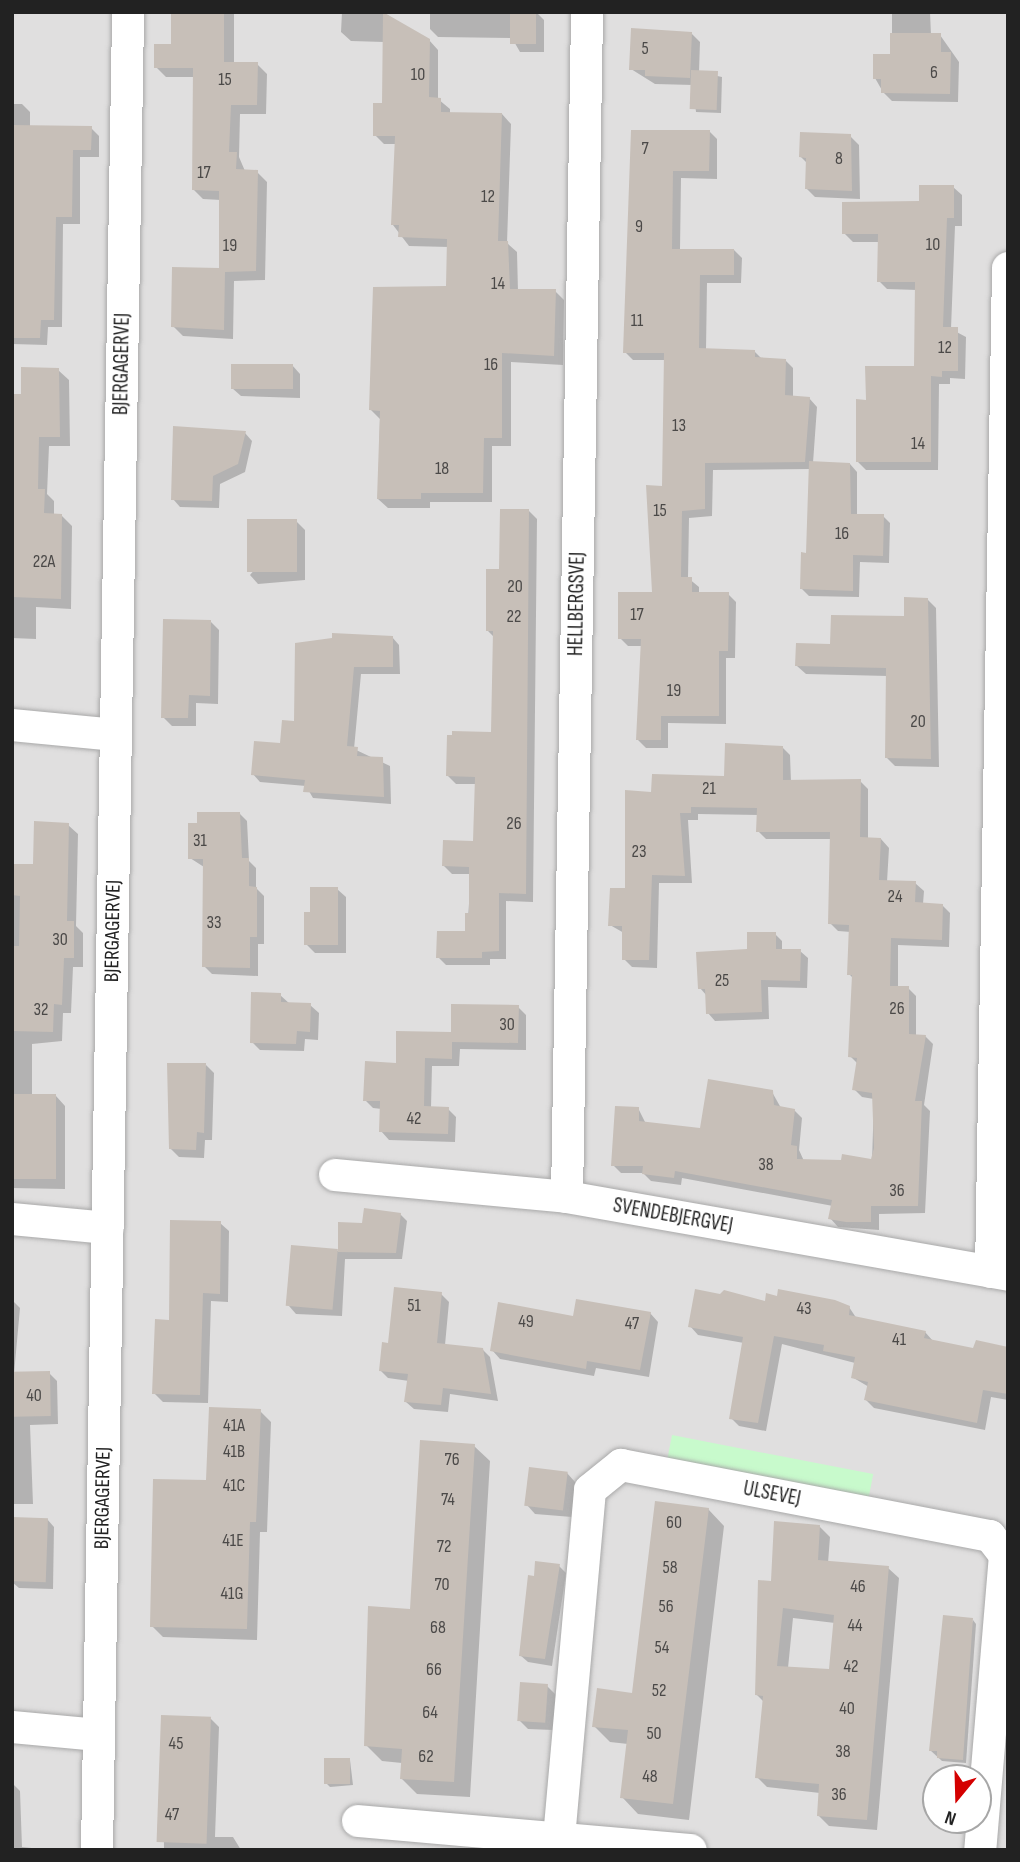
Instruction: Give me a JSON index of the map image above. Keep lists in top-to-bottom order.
{
  "streets": {
    "street": [
      "BJERGAGERVEJ",
      "HELLBERGSVEJ",
      "SVENDEBJERGVEJ",
      "ULSEVEJ"
    ]
  },
  "crossings": [
    ["HELLBERGSVEJ", "SVENDEBJERGVEJ"]
  ],
  "house_numbers": [
    "5",
    "6",
    "10",
    "15",
    "7",
    "8",
    "17",
    "12",
    "9",
    "10",
    "19",
    "14",
    "11",
    "12",
    "16",
    "13",
    "14",
    "18",
    "15",
    "16",
    "22A",
    "20",
    "17",
    "22",
    "19",
    "20",
    "21",
    "26",
    "31",
    "23",
    "24",
    "33",
    "30",
    "25",
    "26",
    "32",
    "30",
    "42",
    "38",
    "36",
    "51",
    "43",
    "49",
    "47",
    "41",
    "40",
    "41A",
    "41B",
    "76",
    "41C",
    "74",
    "60",
    "41E",
    "72",
    "58",
    "70",
    "46",
    "41G",
    "56",
    "44",
    "68",
    "54",
    "42",
    "66",
    "52",
    "40",
    "64",
    "50",
    "45",
    "38",
    "62",
    "48",
    "36",
    "47"
  ],
  "north": "bottom"
}
